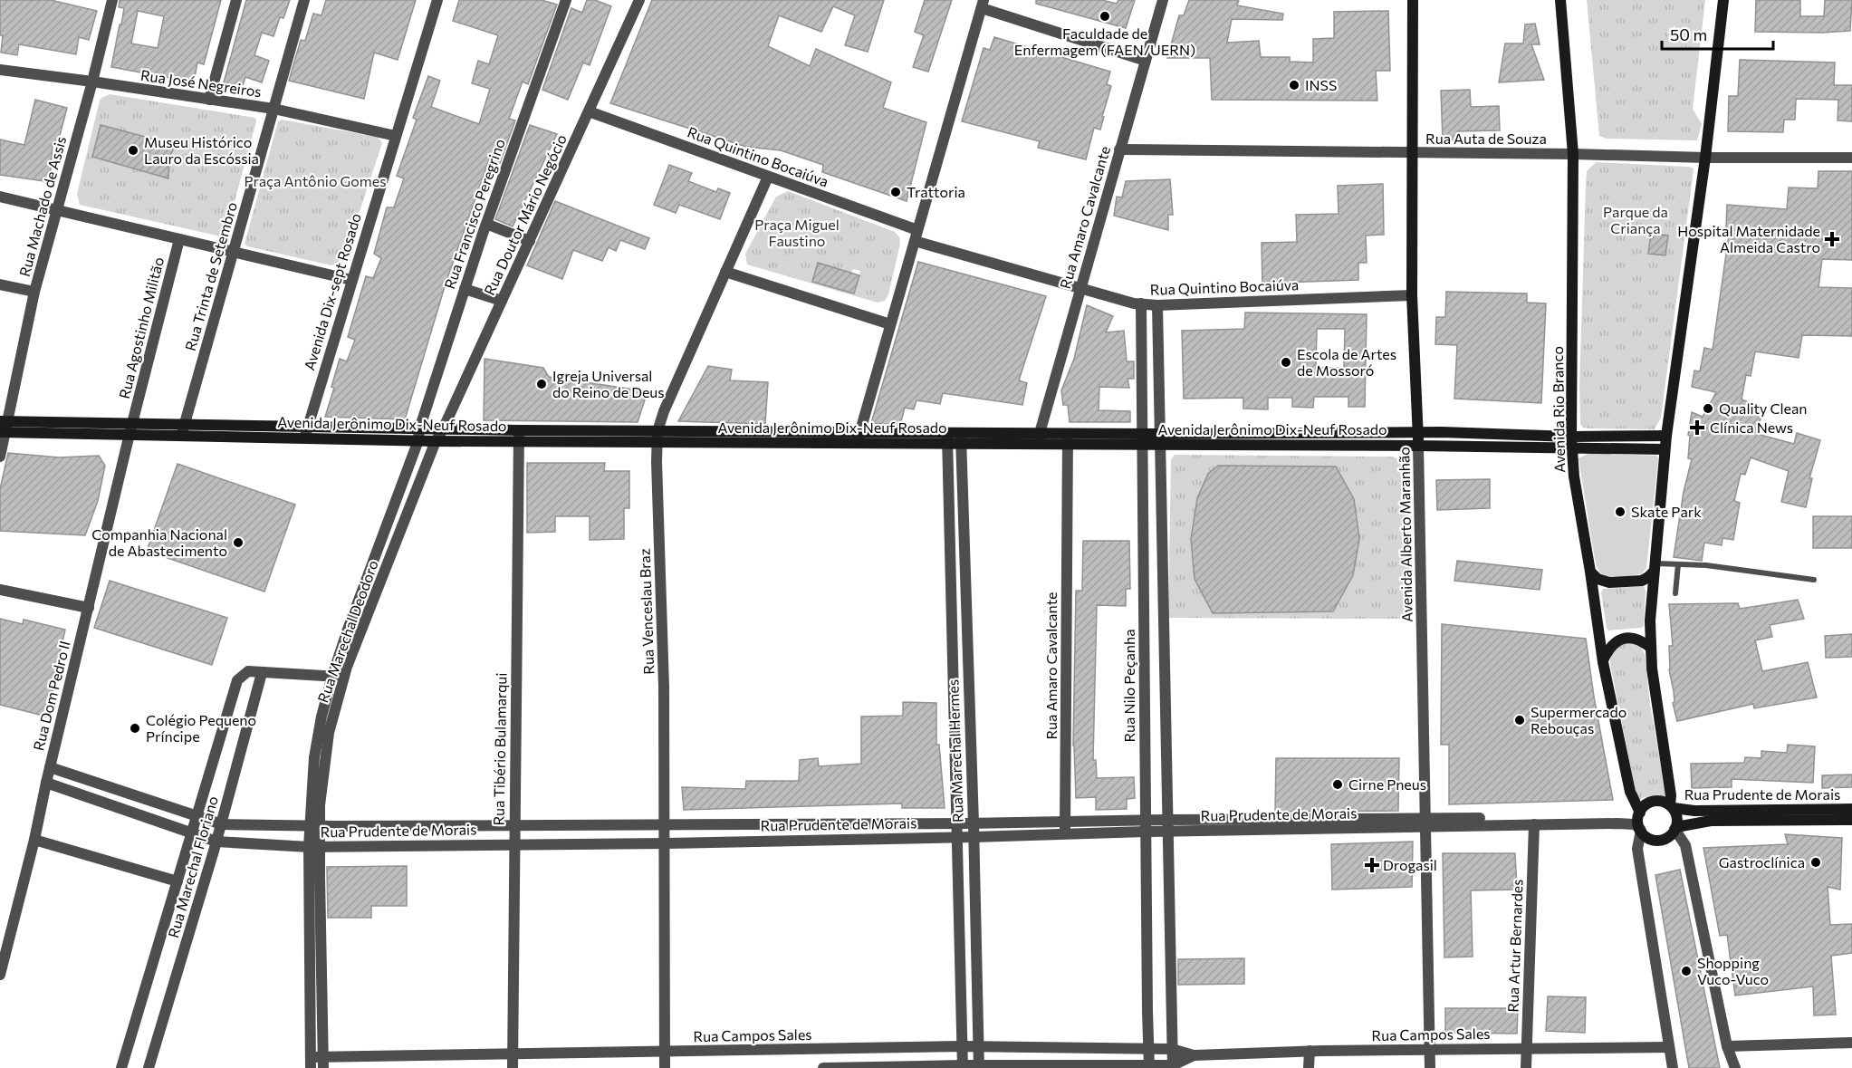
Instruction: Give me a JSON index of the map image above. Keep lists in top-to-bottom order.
{
  "streets": {
    "main road": [
      "Avenida Rio Branco",
      "Avenida Jerônimo Dix-Neuf Rosado",
      "Avenida Alberto Maranhão",
      "Rua Prudente de Morais"
    ],
    "street": [
      "Rua José Negreiros",
      "Rua Auta de Souza",
      "Rua Quintino Bocaiúva",
      "Rua Machado de Assis",
      "Rua Francisco Peregrino",
      "Rua Doutor Mário Negócio",
      "Rua Amaro Cavalcante",
      "Rua Trinta de Setembro",
      "Avenida Dix-sept Rosado",
      "Rua Agostinho Militão",
      "Rua Venceslau Braz",
      "Rua Marechal Deodoro",
      "Rua Nilo Peçanha",
      "Rua Dom Pedro II",
      "Rua Tibério Bulamarqui",
      "Rua Marechal Hermes",
      "Rua Marechal Floriano",
      "Rua Artur Bernardes",
      "Rua Campos Sales"
    ]
  },
  "crossings": [
    ["Rua José Negreiros", "Rua Machado de Assis"],
    ["Rua José Negreiros", "Rua Trinta de Setembro"],
    ["Rua José Negreiros", "Avenida Dix-sept Rosado"],
    ["Rua Auta de Souza", "Rua Amaro Cavalcante"],
    ["Rua Auta de Souza", "Avenida Rio Branco"],
    ["Rua Auta de Souza", "Avenida Alberto Maranhão"],
    ["Rua Quintino Bocaiúva", "Rua Doutor Mário Negócio"],
    ["Rua Quintino Bocaiúva", "Rua Amaro Cavalcante"],
    ["Rua Quintino Bocaiúva", "Avenida Alberto Maranhão"],
    ["Rua Quintino Bocaiúva", "Rua Venceslau Braz"],
    ["Rua Quintino Bocaiúva", "Rua Nilo Peçanha"],
    ["Rua Machado de Assis", "Avenida Jerônimo Dix-Neuf Rosado"],
    ["Rua Francisco Peregrino", "Avenida Jerônimo Dix-Neuf Rosado"],
    ["Rua Francisco Peregrino", "Rua Marechal Deodoro"],
    ["Rua Doutor Mário Negócio", "Avenida Jerônimo Dix-Neuf Rosado"],
    ["Rua Doutor Mário Negócio", "Rua Marechal Deodoro"],
    ["Rua Amaro Cavalcante", "Avenida Jerônimo Dix-Neuf Rosado"],
    ["Rua Amaro Cavalcante", "Rua Prudente de Morais"],
    ["Rua Trinta de Setembro", "Avenida Jerônimo Dix-Neuf Rosado"],
    ["Avenida Dix-sept Rosado", "Avenida Jerônimo Dix-Neuf Rosado"],
    ["Rua Agostinho Militão", "Avenida Jerônimo Dix-Neuf Rosado"],
    ["Rua Agostinho Militão", "Rua Dom Pedro II"],
    ["Avenida Rio Branco", "Avenida Jerônimo Dix-Neuf Rosado"],
    ["Avenida Rio Branco", "Rua Prudente de Morais"],
    ["Avenida Jerônimo Dix-Neuf Rosado", "Avenida Alberto Maranhão"],
    ["Avenida Jerônimo Dix-Neuf Rosado", "Rua Venceslau Braz"],
    ["Avenida Jerônimo Dix-Neuf Rosado", "Rua Marechal Deodoro"],
    ["Avenida Jerônimo Dix-Neuf Rosado", "Rua Nilo Peçanha"],
    ["Avenida Jerônimo Dix-Neuf Rosado", "Rua Dom Pedro II"],
    ["Avenida Jerônimo Dix-Neuf Rosado", "Rua Tibério Bulamarqui"],
    ["Avenida Jerônimo Dix-Neuf Rosado", "Rua Marechal Hermes"],
    ["Avenida Alberto Maranhão", "Rua Prudente de Morais"],
    ["Avenida Alberto Maranhão", "Rua Campos Sales"],
    ["Rua Venceslau Braz", "Rua Prudente de Morais"],
    ["Rua Venceslau Braz", "Rua Campos Sales"],
    ["Rua Marechal Deodoro", "Rua Prudente de Morais"],
    ["Rua Marechal Deodoro", "Rua Campos Sales"],
    ["Rua Nilo Peçanha", "Rua Prudente de Morais"],
    ["Rua Nilo Peçanha", "Rua Campos Sales"],
    ["Rua Dom Pedro II", "Rua Prudente de Morais"],
    ["Rua Tibério Bulamarqui", "Rua Prudente de Morais"],
    ["Rua Tibério Bulamarqui", "Rua Campos Sales"],
    ["Rua Marechal Hermes", "Rua Prudente de Morais"],
    ["Rua Marechal Hermes", "Rua Campos Sales"],
    ["Rua Prudente de Morais", "Rua Marechal Floriano"],
    ["Rua Prudente de Morais", "Rua Artur Bernardes"],
    ["Rua Artur Bernardes", "Rua Campos Sales"]
  ],
  "parks": ["Praça Antônio Gomes", "Parque da Criança", "Praça Miguel Faustino"],
  "places": {
    "other": [
      "Faculdade de Enfermagem (FAEN/UERN)",
      "INSS",
      "Museu Histórico Lauro da Escóssia",
      "Trattoria",
      "Escola de Artes de Mossoró",
      "Igreja Universal do Reino de Deus",
      "Quality Clean",
      "Skate Park",
      "Companhia Nacional de Abastecimento",
      "Supermercado Rebouças",
      "Colégio Pequeno Príncipe",
      "Cirne Pneus",
      "Gastroclínica",
      "Shopping Vuco-Vuco"
    ],
    "health": ["Hospital Maternidade Almeida Castro", "Clínica News", "Drogasil"]
  },
  "scale_bar": "50 m"
}
